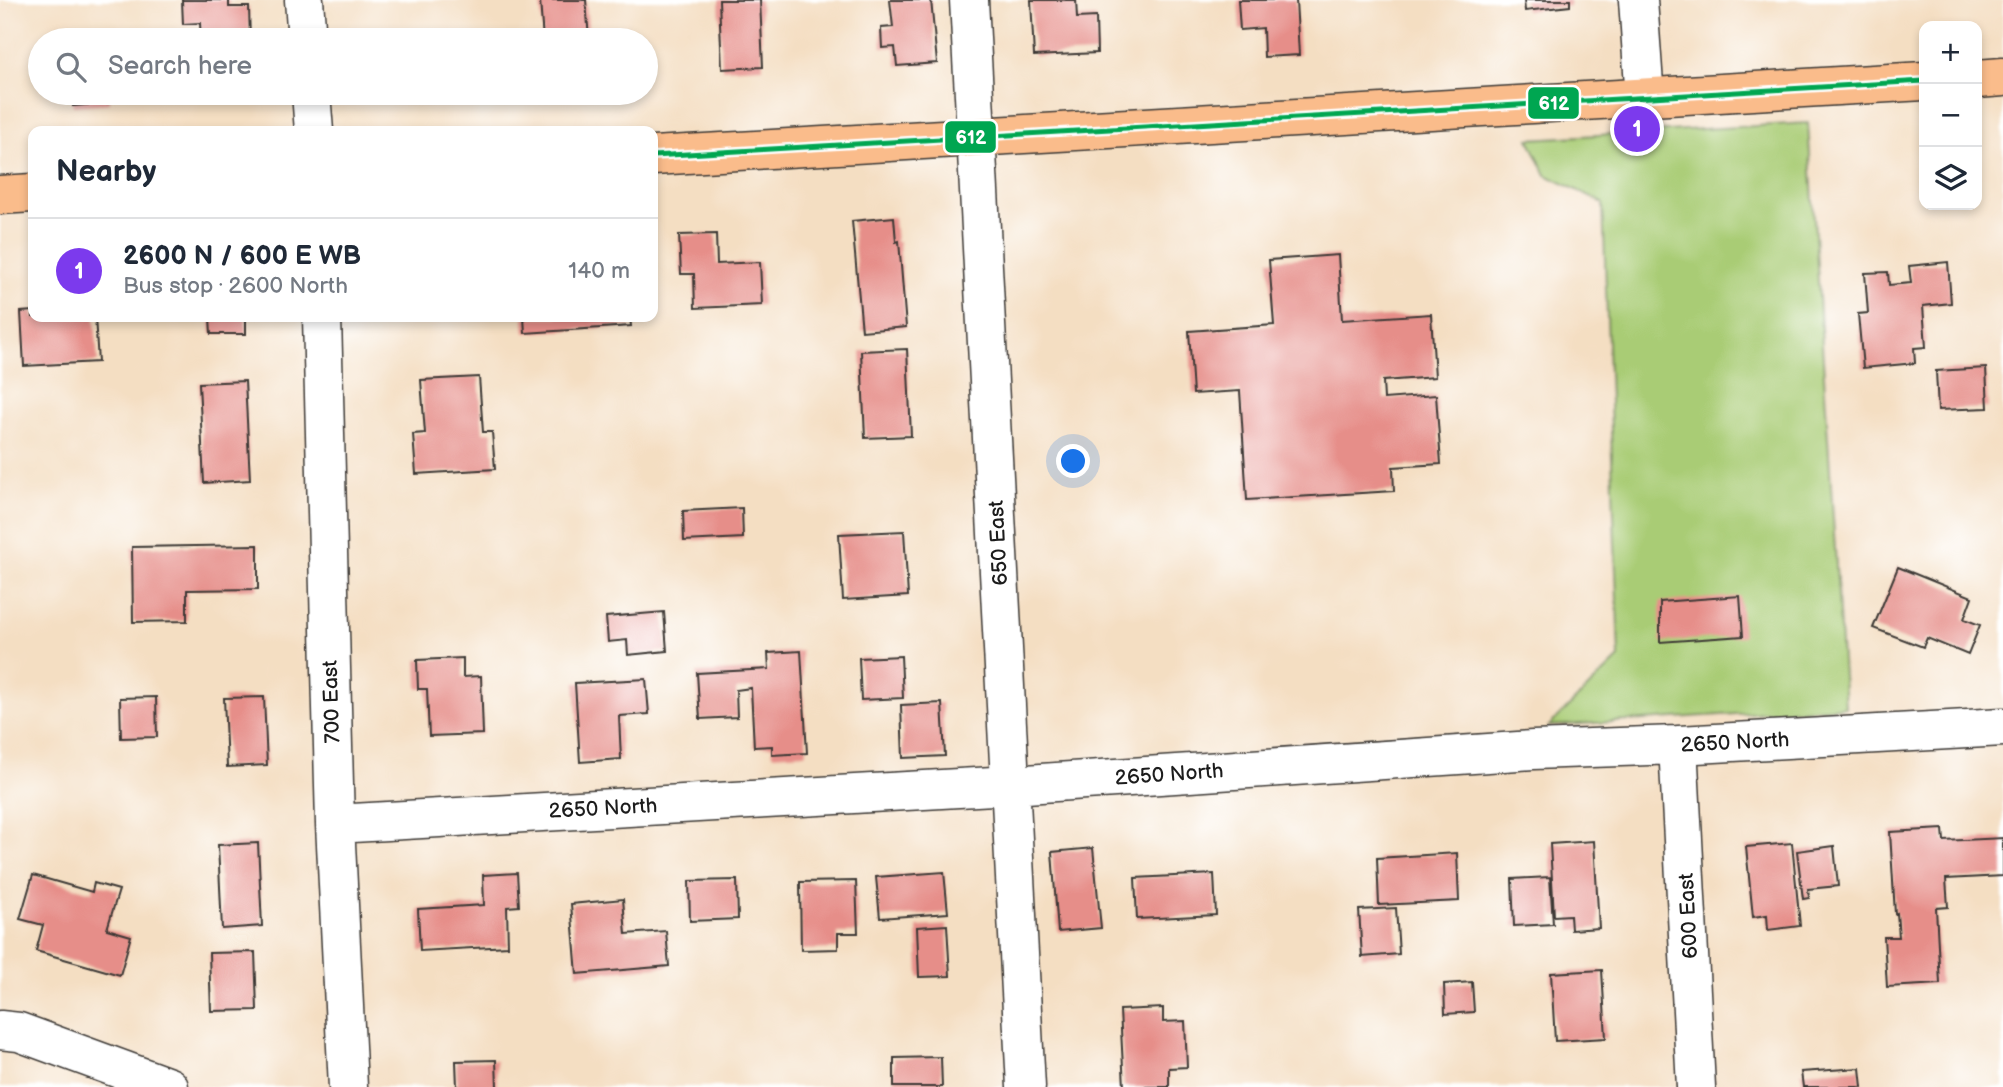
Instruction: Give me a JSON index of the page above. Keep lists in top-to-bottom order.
{
  "streets": {
    "street": [
      "650 East",
      "700 East",
      "2650 North",
      "600 East"
    ]
  },
  "crossings": [
    ["650 East", "2650 North"],
    ["700 East", "2650 North"],
    ["2650 North", "600 East"]
  ],
  "lines": ["transit line 612"],
  "page": {
    "map_buttons": ["+", "−"],
    "search": "Search here",
    "pins": "1",
    "heading": "Nearby",
    "list": [
      {
        "mark": "1",
        "name": "2600 N / 600 E WB",
        "note": "Bus stop · 2600 North",
        "value": "140 m"
      }
    ]
  }
}
